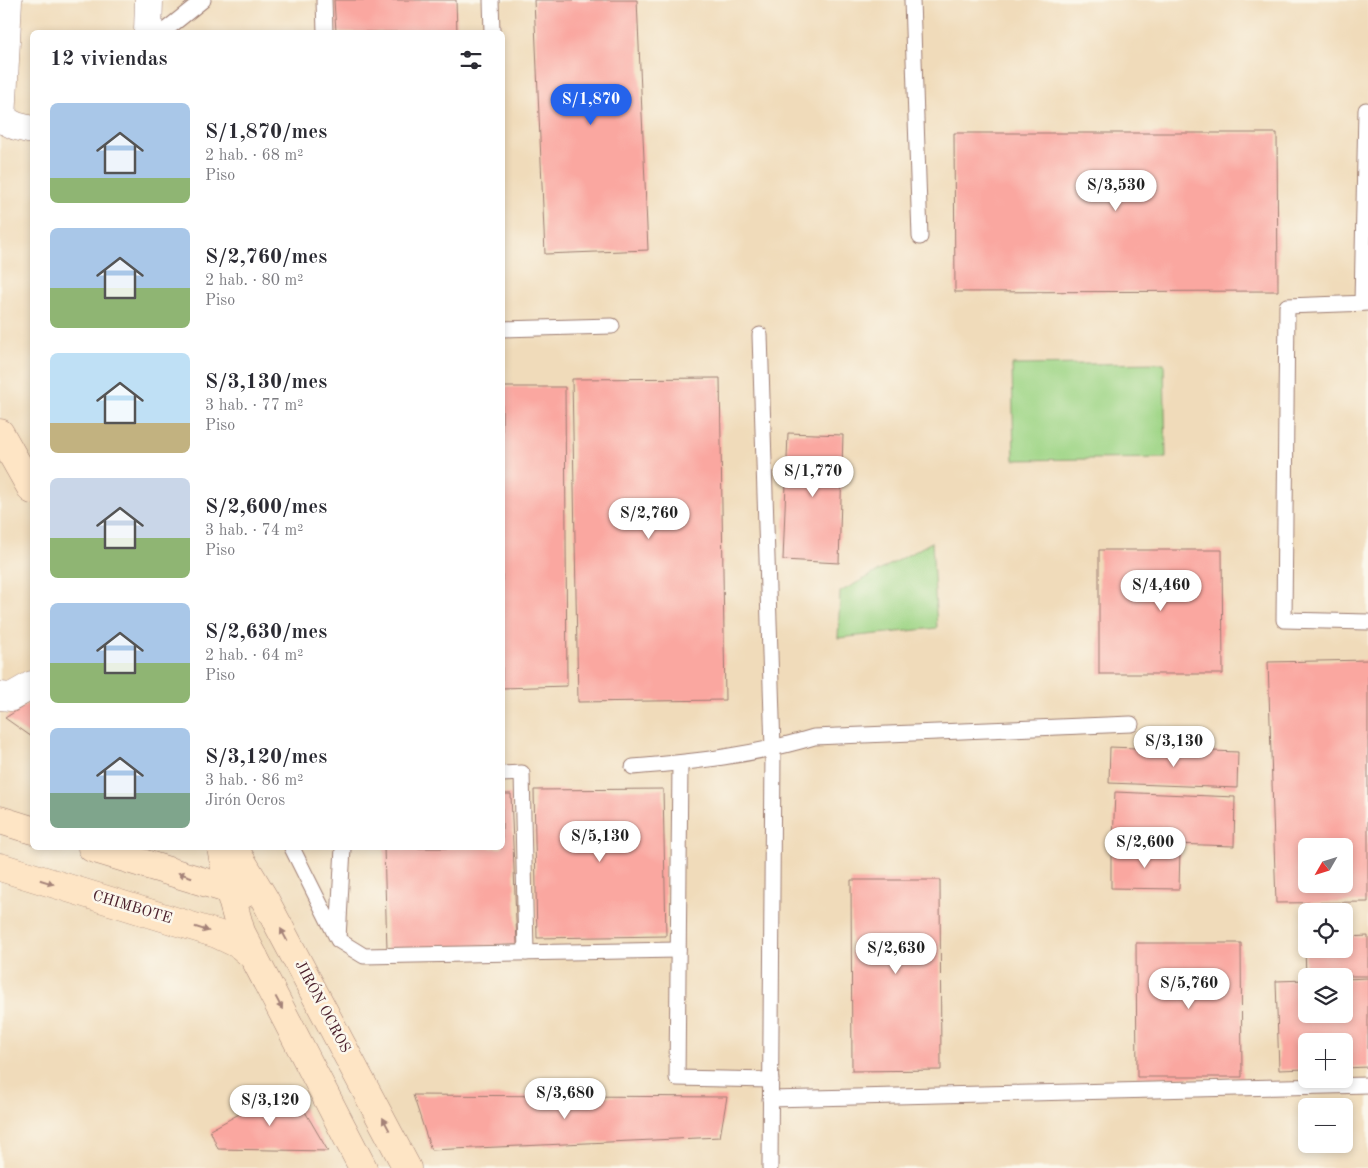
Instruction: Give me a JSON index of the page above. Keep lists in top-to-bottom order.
{
  "streets": {
    "main road": ["CHIMBOTE", "JIRÓN OCROS"]
  },
  "north": "bottom left",
  "page": {
    "heading": "12 viviendas",
    "price": [
      "S/1,870",
      "S/3,530",
      "S/1,770",
      "S/2,760",
      "S/4,460",
      "S/3,130",
      "S/5,130",
      "S/2,600",
      "S/2,630",
      "S/5,760",
      "S/3,680",
      "S/3,120"
    ],
    "list": [
      {
        "name": "S/1,870/mes",
        "note": "2 hab. · 68 m² · Piso"
      },
      {
        "name": "S/2,760/mes",
        "note": "2 hab. · 80 m² · Piso"
      },
      {
        "name": "S/3,130/mes",
        "note": "3 hab. · 77 m² · Piso"
      },
      {
        "name": "S/2,600/mes",
        "note": "3 hab. · 74 m² · Piso"
      },
      {
        "name": "S/2,630/mes",
        "note": "2 hab. · 64 m² · Piso"
      },
      {
        "name": "S/3,120/mes",
        "note": "3 hab. · 86 m² · Jirón Ocros"
      }
    ],
    "map_buttons": ["+", "−"]
  }
}
